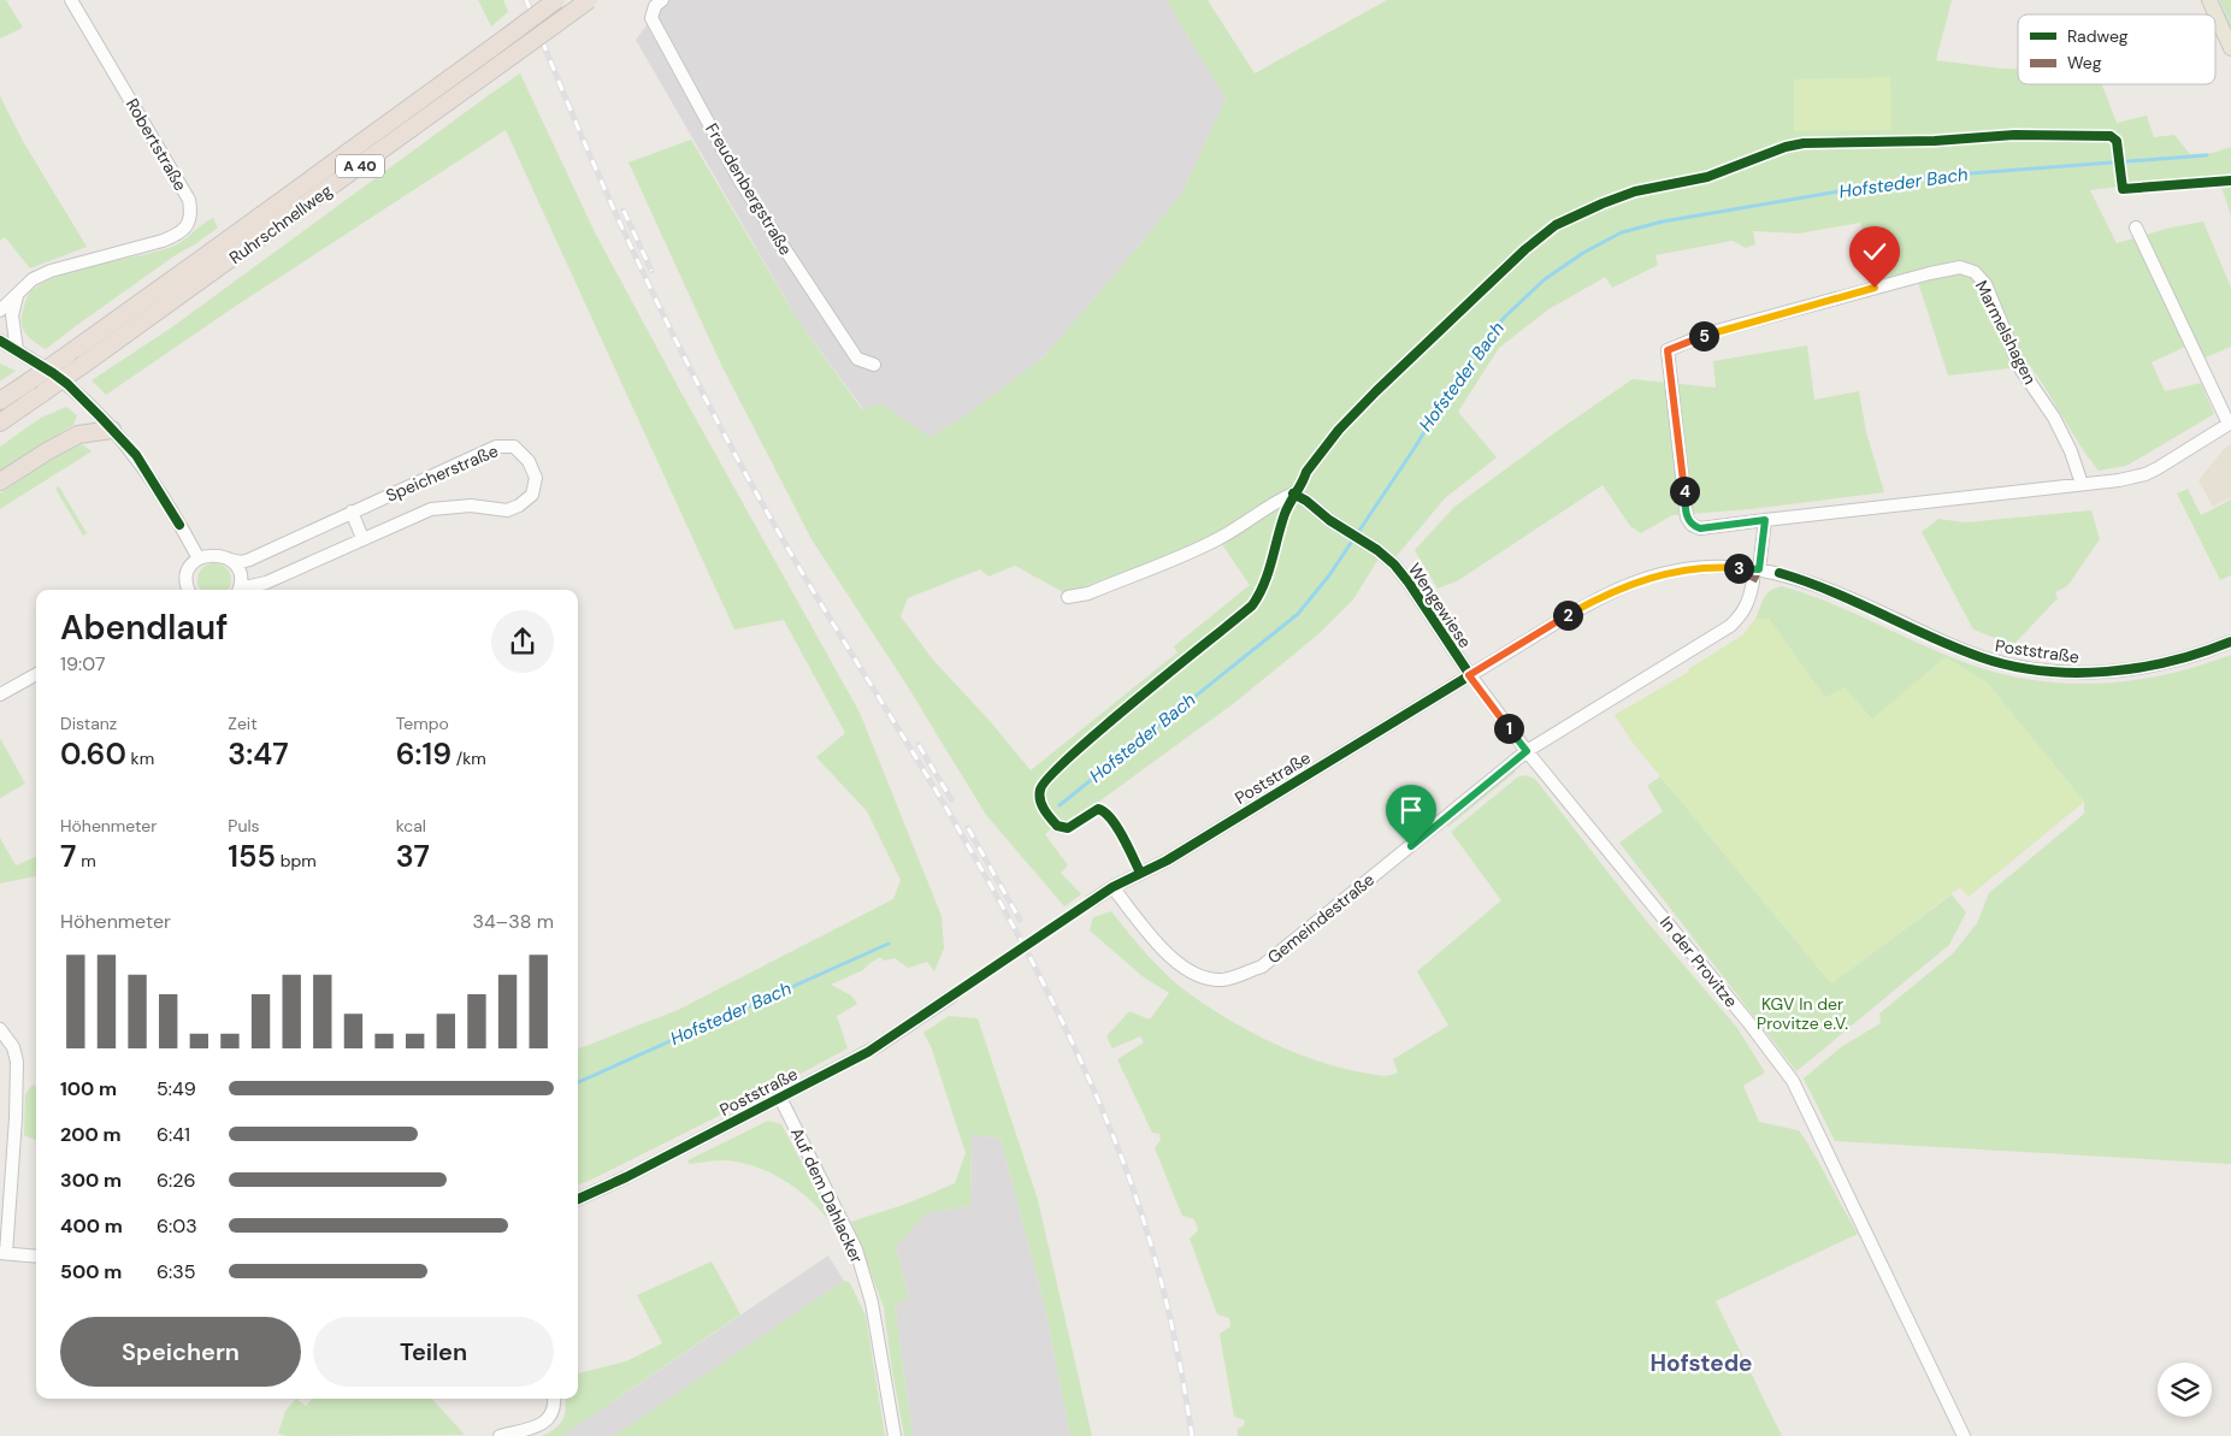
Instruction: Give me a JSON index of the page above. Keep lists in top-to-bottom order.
{
  "streets": {
    "highway": ["A 40", "Ruhrschnellweg"],
    "street": [
      "Robertstraße",
      "Freudenbergstraße",
      "Marmelshagen",
      "Speicherstraße",
      "Wengewiese",
      "Poststraße",
      "Gemeindestraße",
      "In der Provitze",
      "Auf dem Dahlacker"
    ]
  },
  "crossings": [
    ["Wengewiese", "Poststraße"],
    ["Wengewiese", "In der Provitze"],
    ["Poststraße", "Gemeindestraße"],
    ["Poststraße", "In der Provitze"],
    ["Poststraße", "Auf dem Dahlacker"],
    ["Gemeindestraße", "In der Provitze"]
  ],
  "districts": ["Hofstede"],
  "water": ["Hofsteder Bach"],
  "parks": ["KGV In der Provitze e.V."],
  "legend": ["Radweg", "Weg"],
  "page": {
    "pins": [
      "5",
      "4",
      "3",
      "2",
      "1"
    ],
    "heading": ["Abendlauf", "19:07"],
    "stats": [
      ["Distanz", "0.60 km"],
      ["Zeit", "3:47"],
      ["Tempo", "6:19 /km"],
      ["Höhenmeter", "7 m"],
      ["Puls", "155 bpm"],
      ["kcal", "37"]
    ],
    "chart": ["Höhenmeter", "34–38 m"],
    "list": [
      {
        "name": "100 m",
        "note": "5:49"
      },
      {
        "name": "200 m",
        "note": "6:41"
      },
      {
        "name": "300 m",
        "note": "6:26"
      },
      {
        "name": "400 m",
        "note": "6:03"
      },
      {
        "name": "500 m",
        "note": "6:35"
      }
    ],
    "buttons": ["Speichern", "Teilen"]
  }
}
